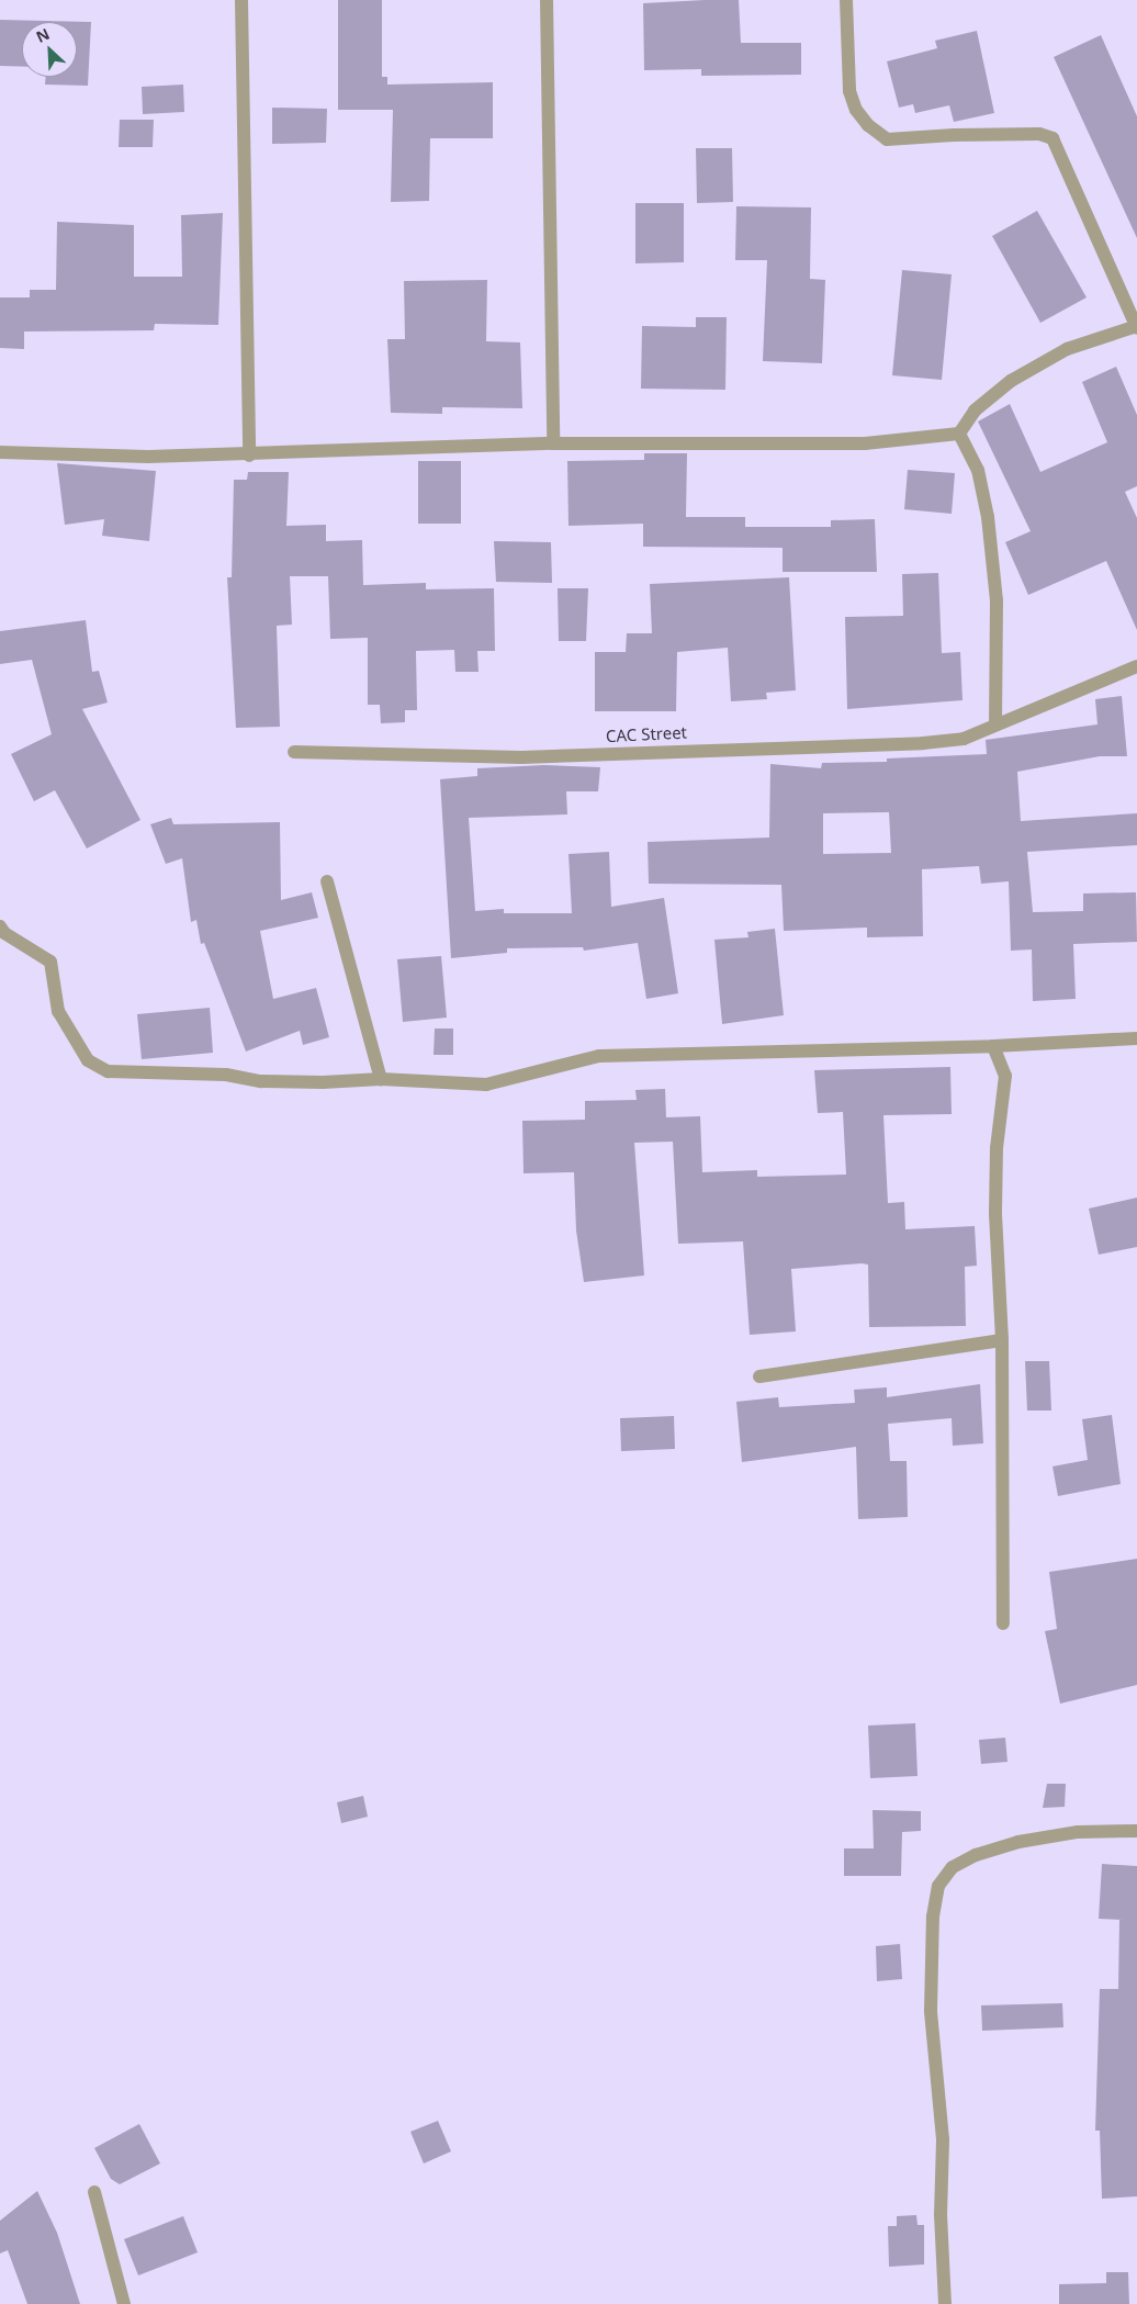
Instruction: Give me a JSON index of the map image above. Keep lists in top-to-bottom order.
{
  "streets": {
    "street": ["CAC Street"]
  },
  "north": "top left"
}
